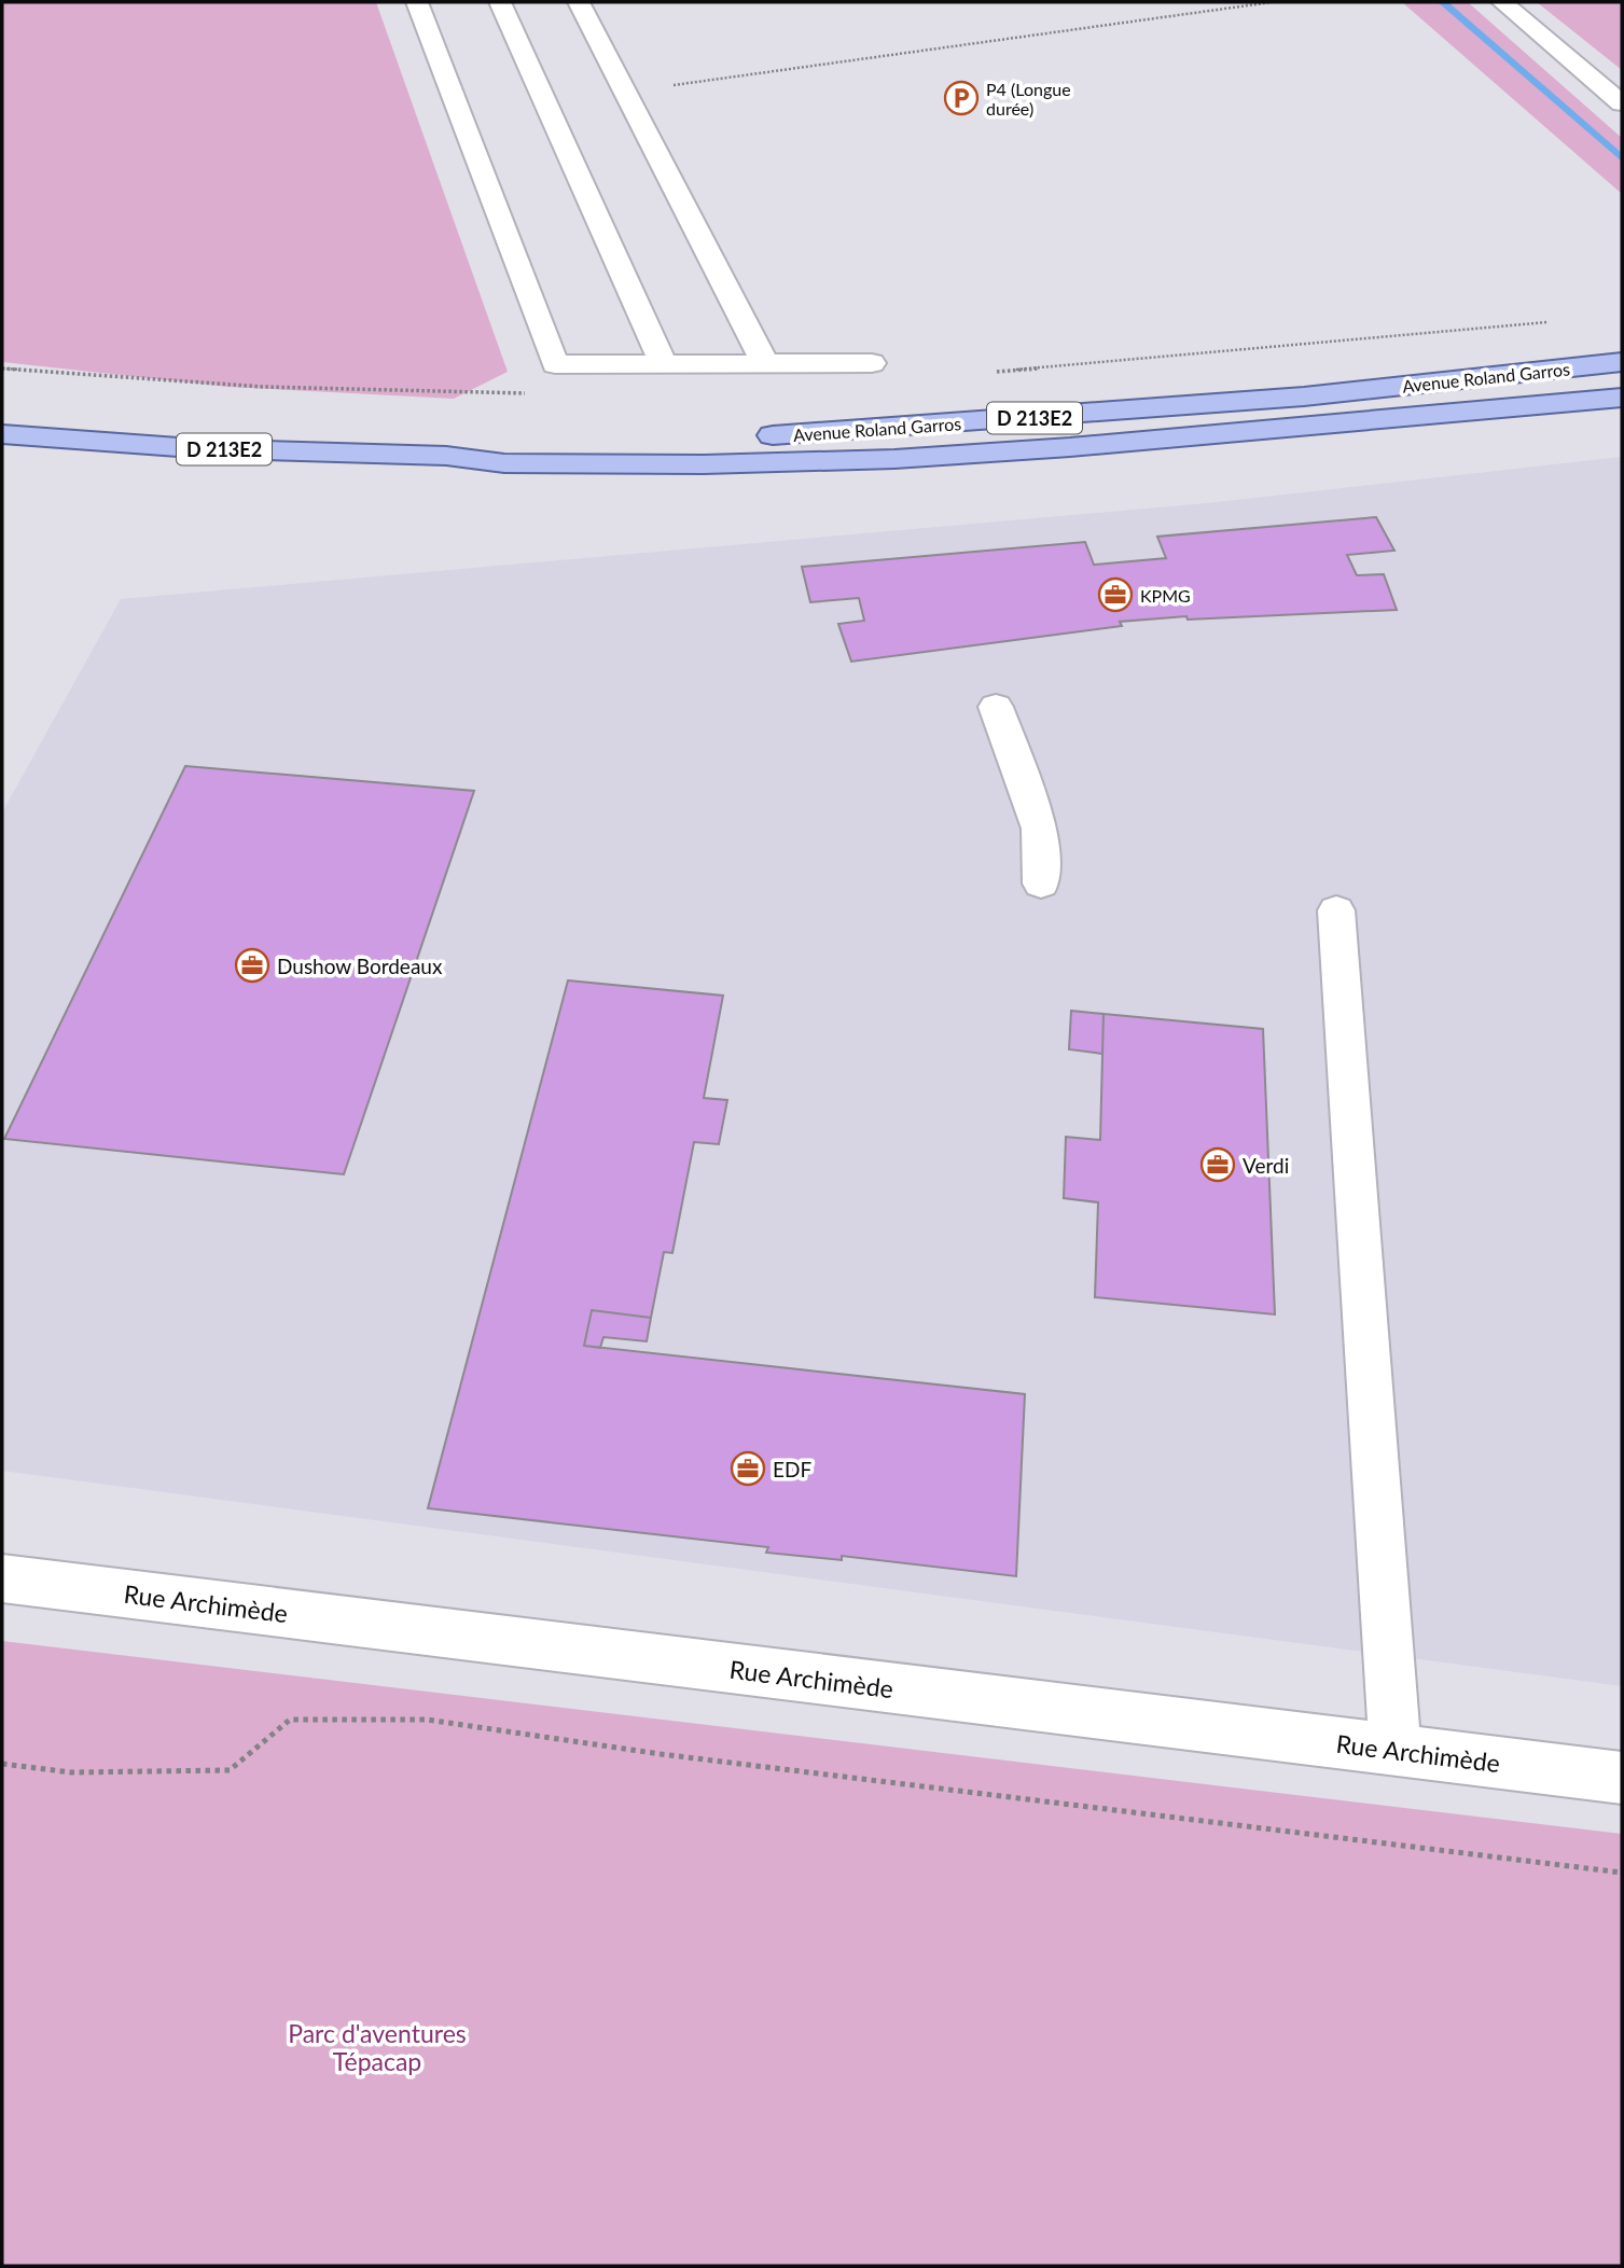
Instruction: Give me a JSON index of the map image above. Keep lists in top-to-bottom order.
{
  "streets": {
    "main road": ["Avenue Roland Garros", "D 213E2"],
    "street": ["Rue Archimède"]
  },
  "parks": ["Parc d'aventures Tépacap"],
  "places": {
    "parking": ["P4 (Longue durée)"],
    "office": [
      "KPMG",
      "Dushow Bordeaux",
      "Verdi",
      "EDF"
    ]
  }
}
